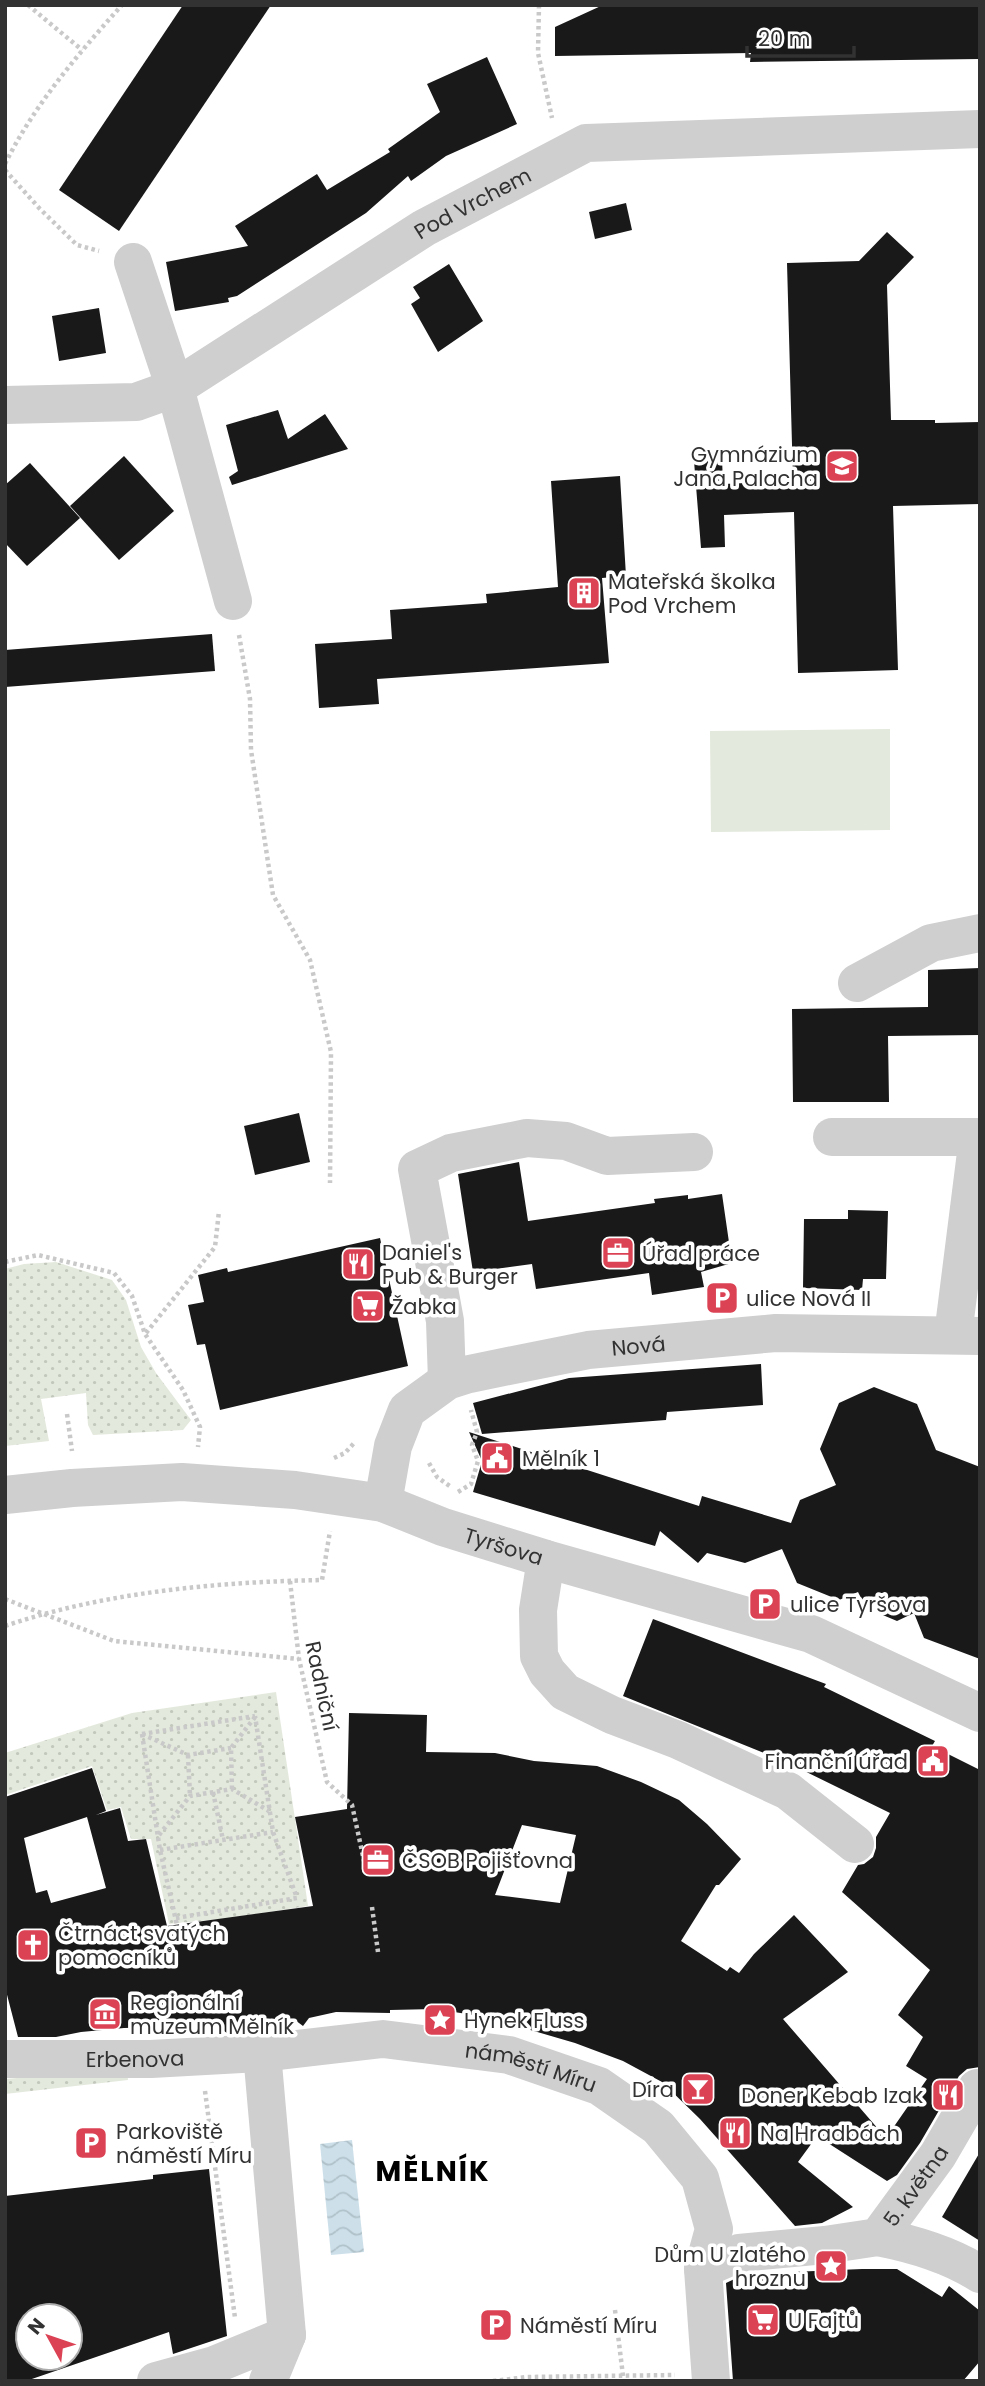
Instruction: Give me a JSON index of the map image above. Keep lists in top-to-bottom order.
{
  "streets": {
    "street": [
      "Pod Vrchem",
      "Nová",
      "Tyršova",
      "Erbenova",
      "náměstí Míru",
      "5. května"
    ],
    "path": ["Radniční"]
  },
  "crossings": [
    ["Nová", "Tyršova"],
    ["Erbenova", "náměstí Míru"],
    ["náměstí Míru", "5. května"]
  ],
  "districts": ["MĚLNÍK"],
  "places": {
    "school or university": ["Gymnázium Jana Palacha"],
    "building": ["Mateřská školka Pod Vrchem"],
    "office": ["Úřad práce", "ČSOB Pojišťovna"],
    "restaurant": ["Daniel's Pub & Burger", "Doner Kebab Izak", "Na Hradbách"],
    "parking": [
      "ulice Nová II",
      "ulice Tyršova",
      "Parkoviště náměstí Míru",
      "Náměstí Míru"
    ],
    "supermarket": ["Žabka", "U Fajtů"],
    "public building": ["Mělník 1", "Finanční úřad"],
    "church": ["Čtrnáct svatých pomocníků"],
    "museum": ["Regionální muzeum Mělník"],
    "place": ["Hynek Fluss", "Dům U zlatého hroznu"],
    "bar": ["Díra"]
  },
  "scale_bar": "20 m",
  "north": "top left"
}
